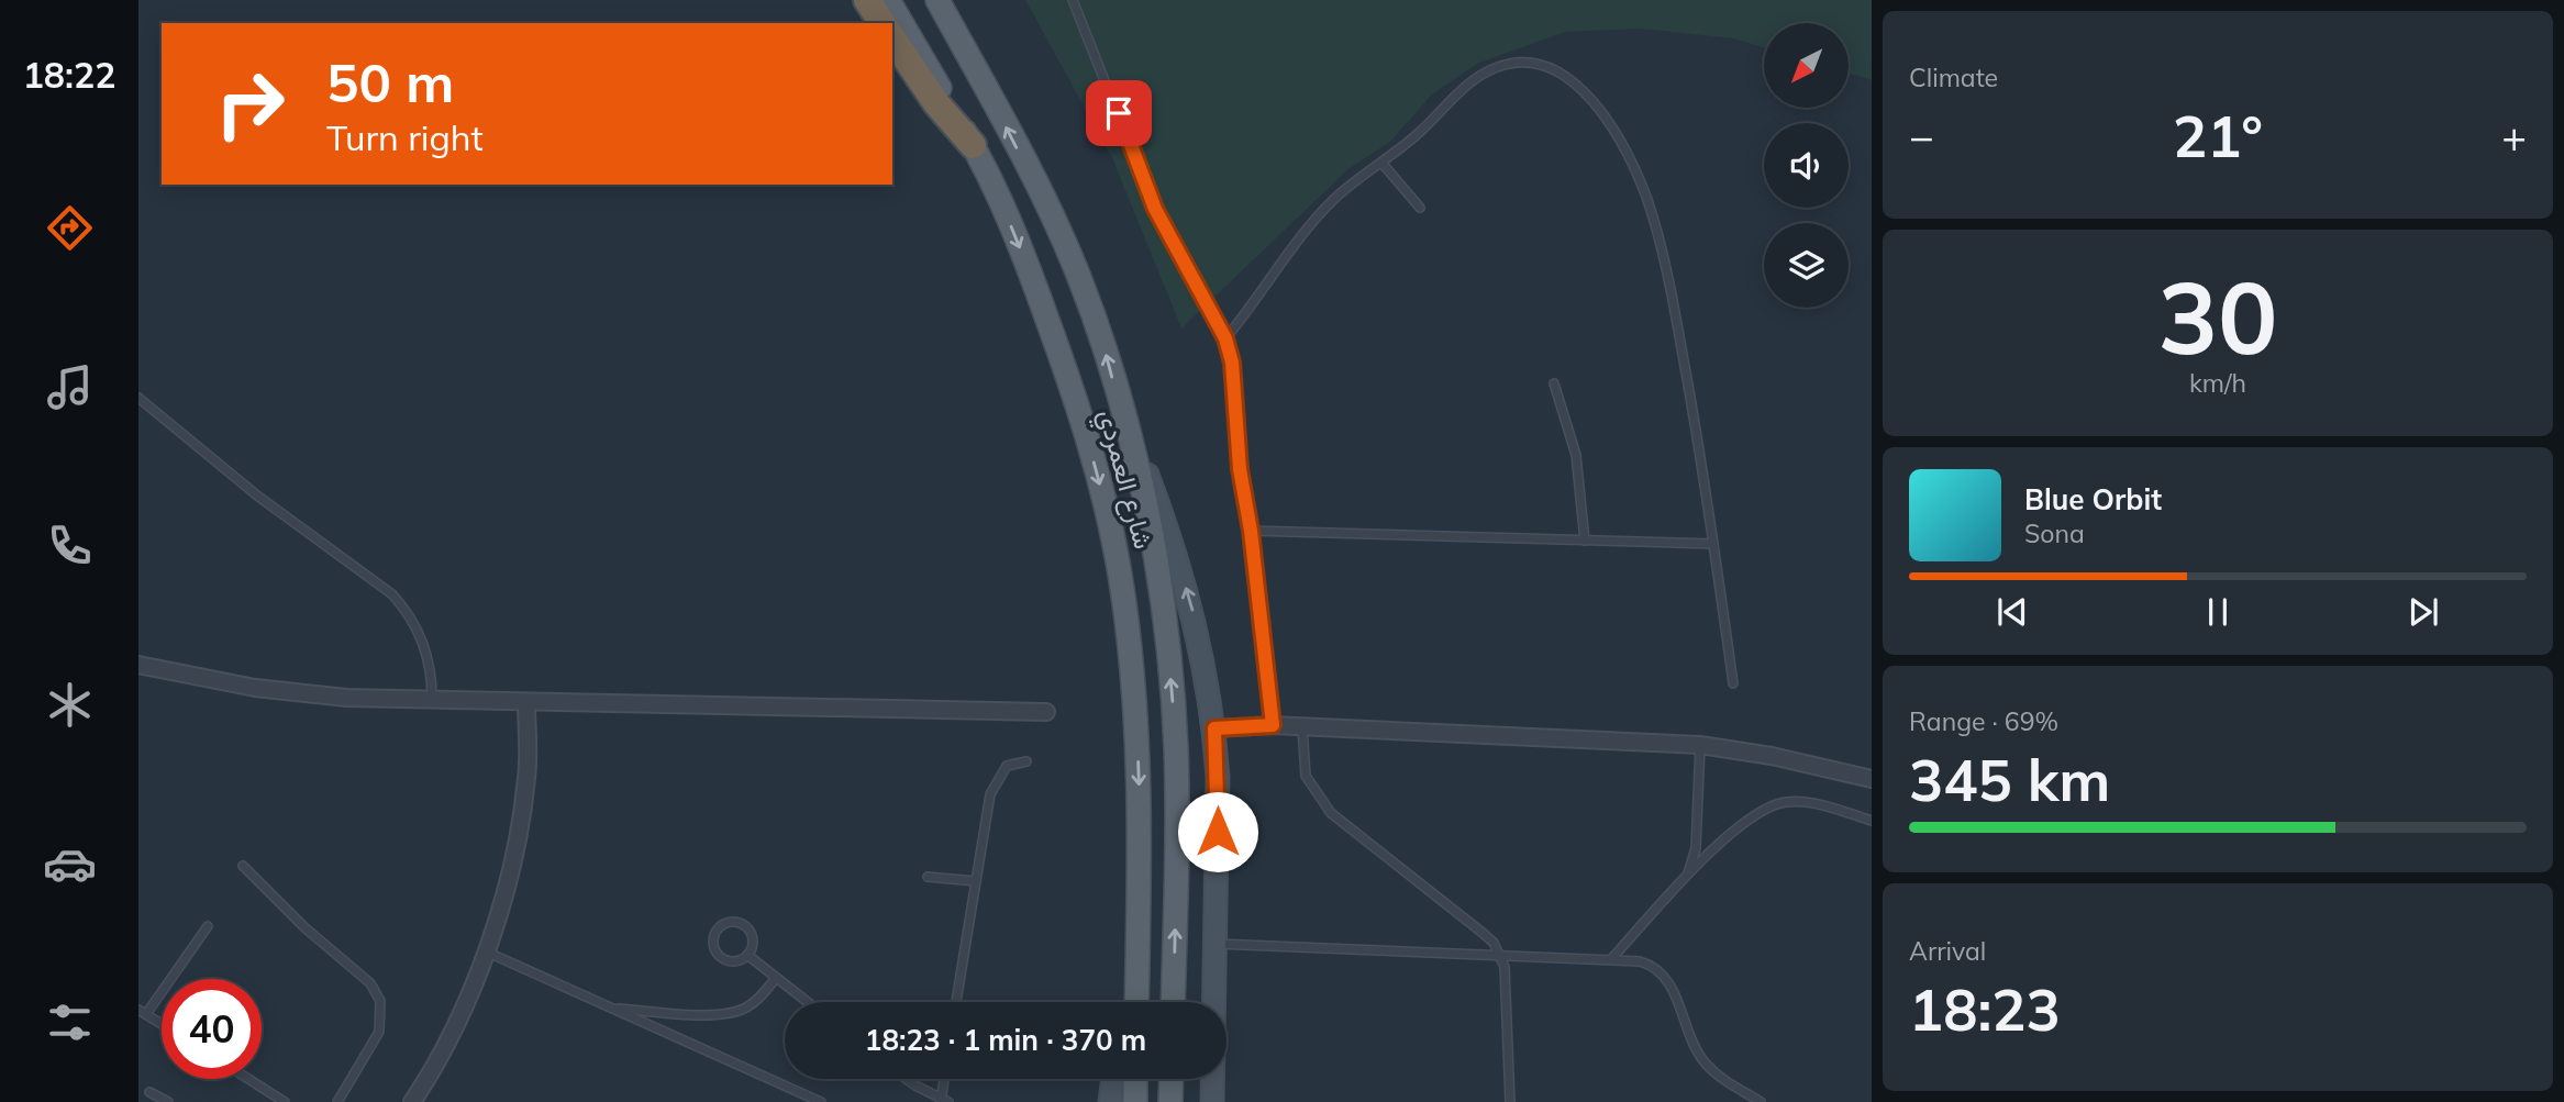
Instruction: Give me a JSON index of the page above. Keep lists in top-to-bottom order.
{
  "streets": {
    "main road": ["شارع العمردي"]
  },
  "north": "bottom left",
  "page": {
    "tabs": "18:22",
    "tile": [
      "Climate",
      ["30", "km/h"],
      ["Range · 69%", "345 km"],
      ["Arrival", "18:23"]
    ],
    "turn": ["50 m", "Turn right"],
    "heat": ["−", "21°", "+"],
    "song": ["Blue Orbit", "Sona"],
    "limit": "40",
    "trip": "18:23 · 1 min · 370 m"
  }
}
